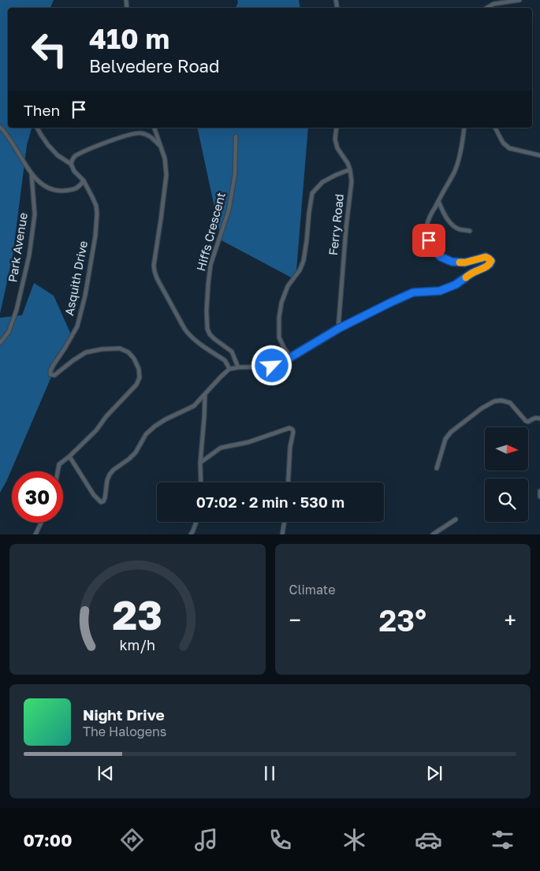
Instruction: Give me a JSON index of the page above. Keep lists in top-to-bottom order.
{
  "streets": {
    "street": [
      "Ferry Road",
      "Hiffs Crescent",
      "Park Avenue",
      "Asquith Drive"
    ]
  },
  "north": "right",
  "page": {
    "turn": ["410 m", "Belvedere Road"],
    "then": "Then",
    "limit": "30",
    "trip": "07:02 · 2 min · 530 m",
    "tile": "Climate",
    "heat": ["−", "23°", "+"],
    "song": ["Night Drive", "The Halogens"],
    "tabs": "07:00",
    "gauge": ["23", "km/h"]
  }
}
